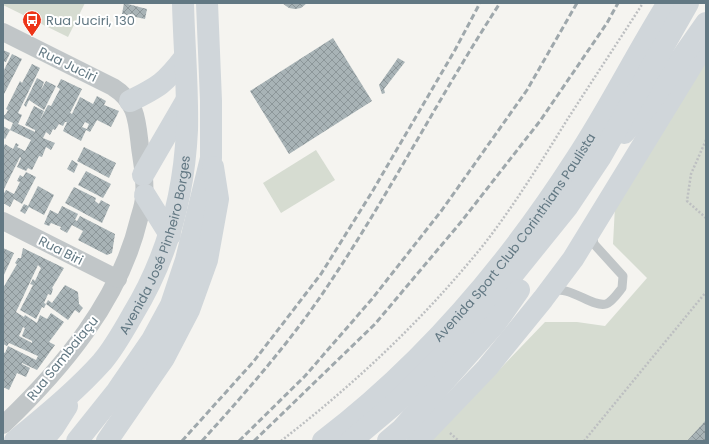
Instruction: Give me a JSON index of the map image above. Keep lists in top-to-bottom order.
{
  "streets": {
    "main road": ["Avenida Sport Club Corinthians Paulista", "Avenida José Pinheiro Borges"],
    "street": ["Rua Juciri", "Rua Biri", "Rua Sambaiaçu"]
  },
  "crossings": [
    ["Rua Juciri", "Rua Sambaiaçu"],
    ["Rua Biri", "Rua Sambaiaçu"]
  ],
  "places": {
    "bus stop": ["Rua Juciri, 130"]
  }
}
